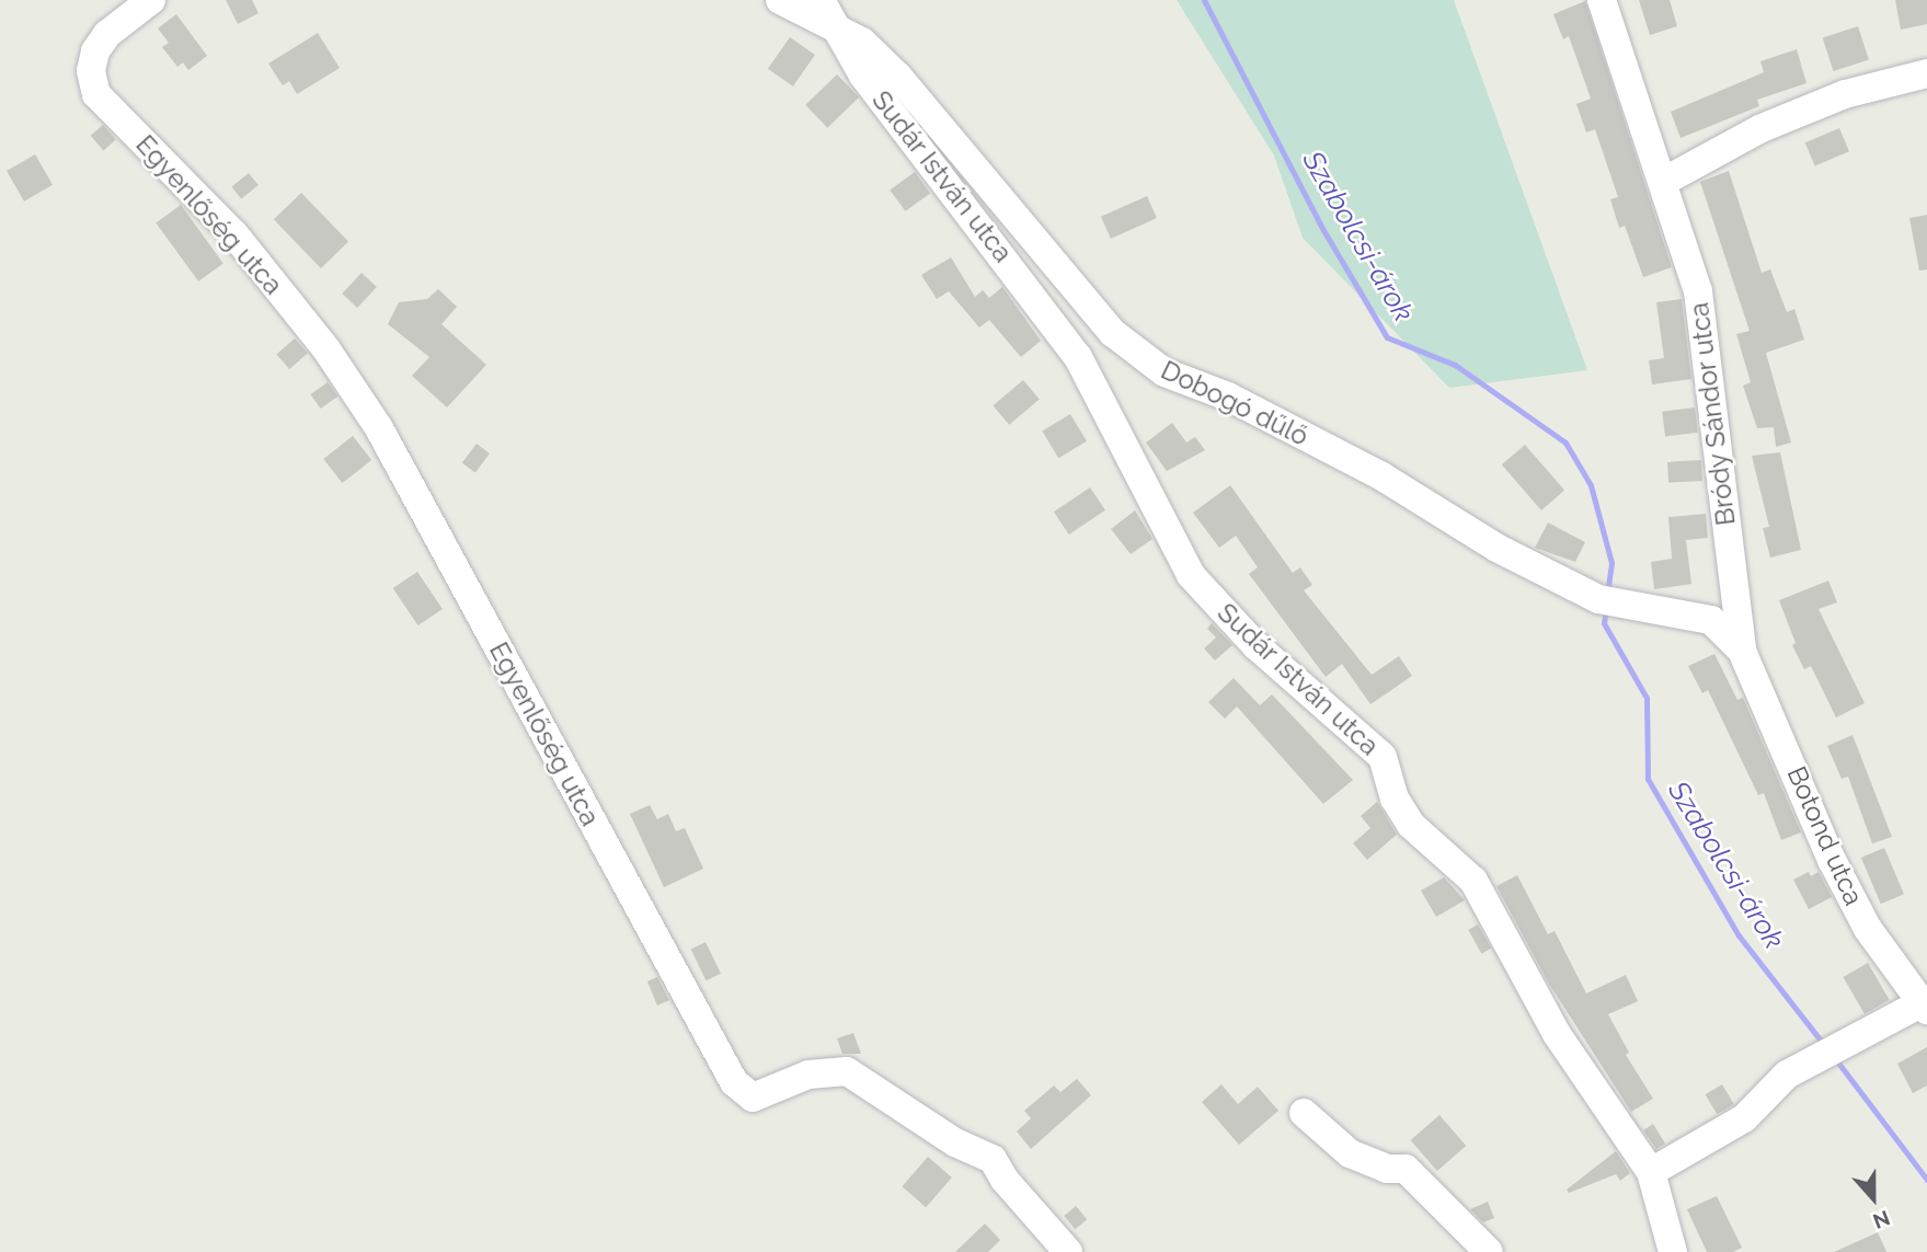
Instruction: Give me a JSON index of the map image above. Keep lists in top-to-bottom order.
{
  "streets": {
    "street": [
      "Sudár István utca",
      "Egyenlőség utca",
      "Dobogó dűlő",
      "Bródy Sándor utca",
      "Botond utca"
    ]
  },
  "crossings": [
    ["Sudár István utca", "Dobogó dűlő"],
    ["Dobogó dűlő", "Bródy Sándor utca"],
    ["Dobogó dűlő", "Botond utca"],
    ["Bródy Sándor utca", "Botond utca"]
  ],
  "water": ["Szabolcsi-árok"],
  "north": "bottom"
}
